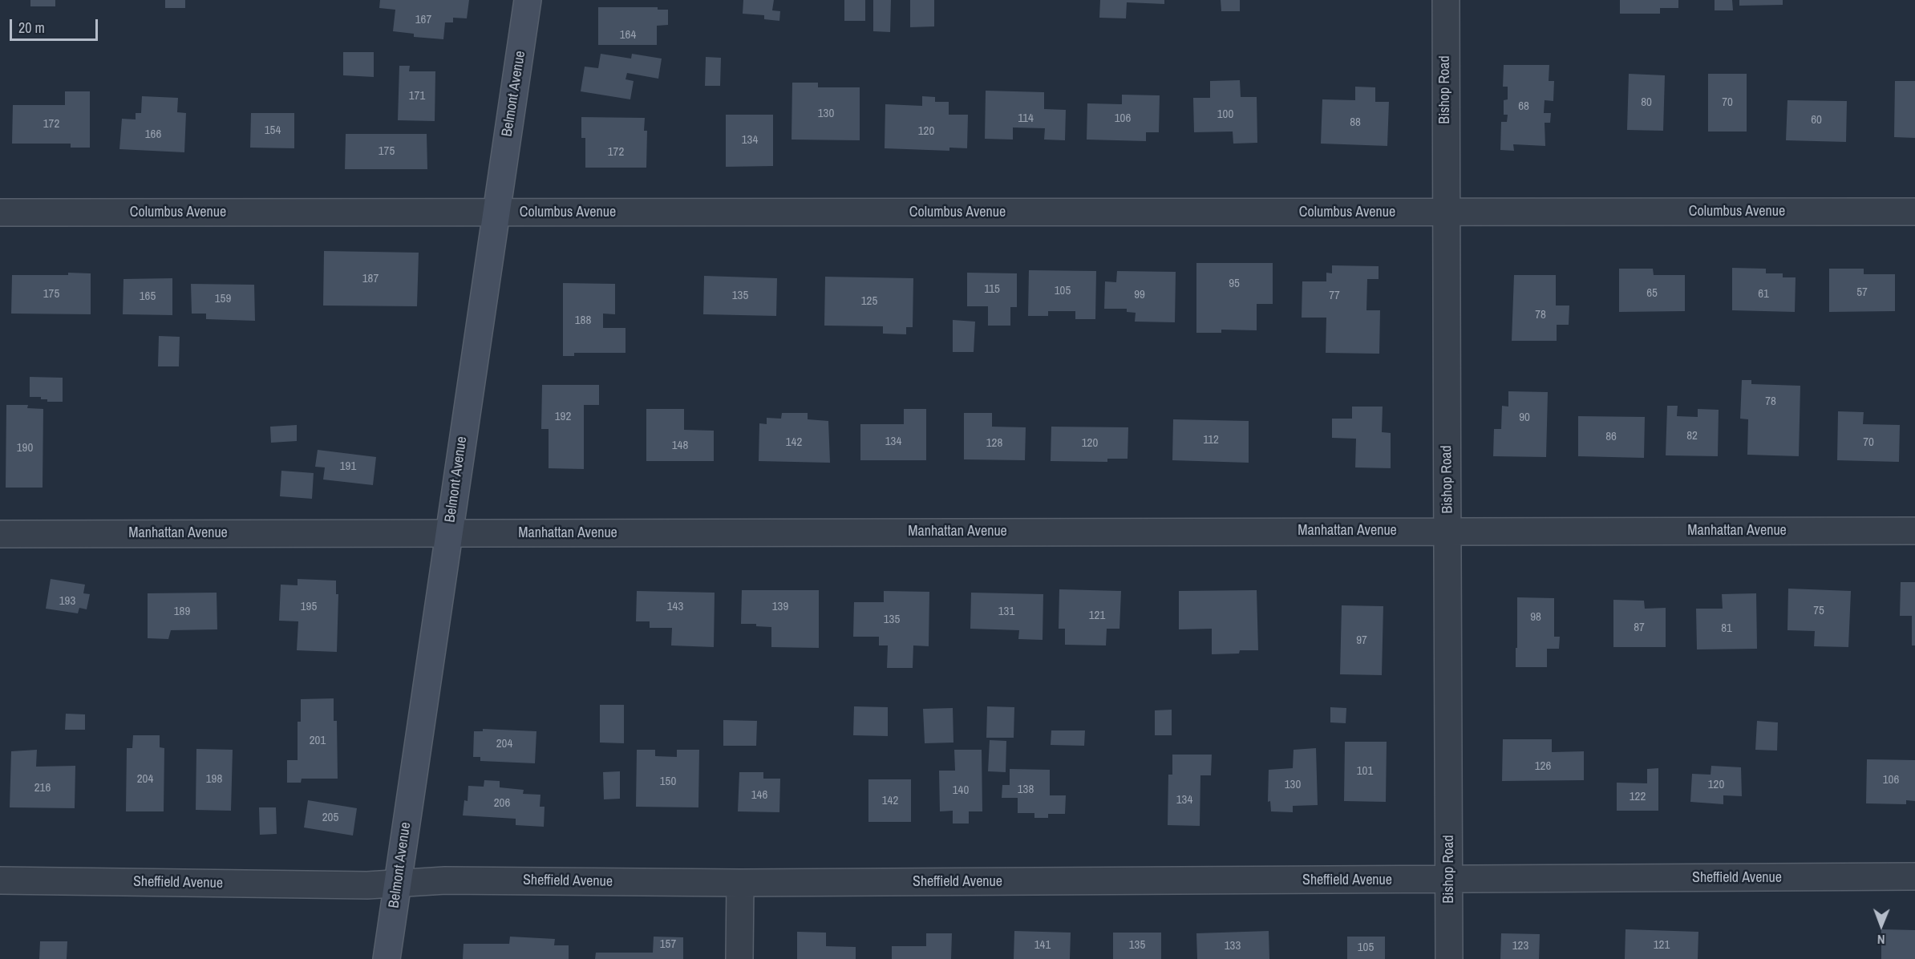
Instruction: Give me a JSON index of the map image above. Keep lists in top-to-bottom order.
{
  "streets": {
    "main road": ["Belmont Avenue"],
    "street": [
      "Bishop Road",
      "Columbus Avenue",
      "Manhattan Avenue",
      "Sheffield Avenue"
    ]
  },
  "crossings": [
    ["Bishop Road", "Columbus Avenue"],
    ["Bishop Road", "Manhattan Avenue"],
    ["Bishop Road", "Sheffield Avenue"],
    ["Belmont Avenue", "Columbus Avenue"],
    ["Belmont Avenue", "Manhattan Avenue"],
    ["Belmont Avenue", "Sheffield Avenue"]
  ],
  "house_numbers": [
    "167",
    "164",
    "171",
    "80",
    "70",
    "68",
    "130",
    "100",
    "114",
    "106",
    "60",
    "88",
    "172",
    "154",
    "120",
    "166",
    "134",
    "175",
    "172",
    "187",
    "95",
    "115",
    "105",
    "57",
    "65",
    "175",
    "61",
    "99",
    "135",
    "77",
    "165",
    "159",
    "125",
    "78",
    "188",
    "78",
    "192",
    "90",
    "82",
    "86",
    "112",
    "134",
    "142",
    "70",
    "128",
    "120",
    "148",
    "190",
    "191",
    "193",
    "195",
    "143",
    "139",
    "75",
    "189",
    "131",
    "121",
    "98",
    "135",
    "87",
    "81",
    "97",
    "201",
    "204",
    "126",
    "101",
    "204",
    "198",
    "106",
    "150",
    "130",
    "120",
    "216",
    "138",
    "140",
    "146",
    "122",
    "134",
    "142",
    "206",
    "205",
    "157",
    "141",
    "135",
    "121",
    "133",
    "123",
    "105"
  ],
  "scale_bar": "20 m",
  "north": "bottom"
}
